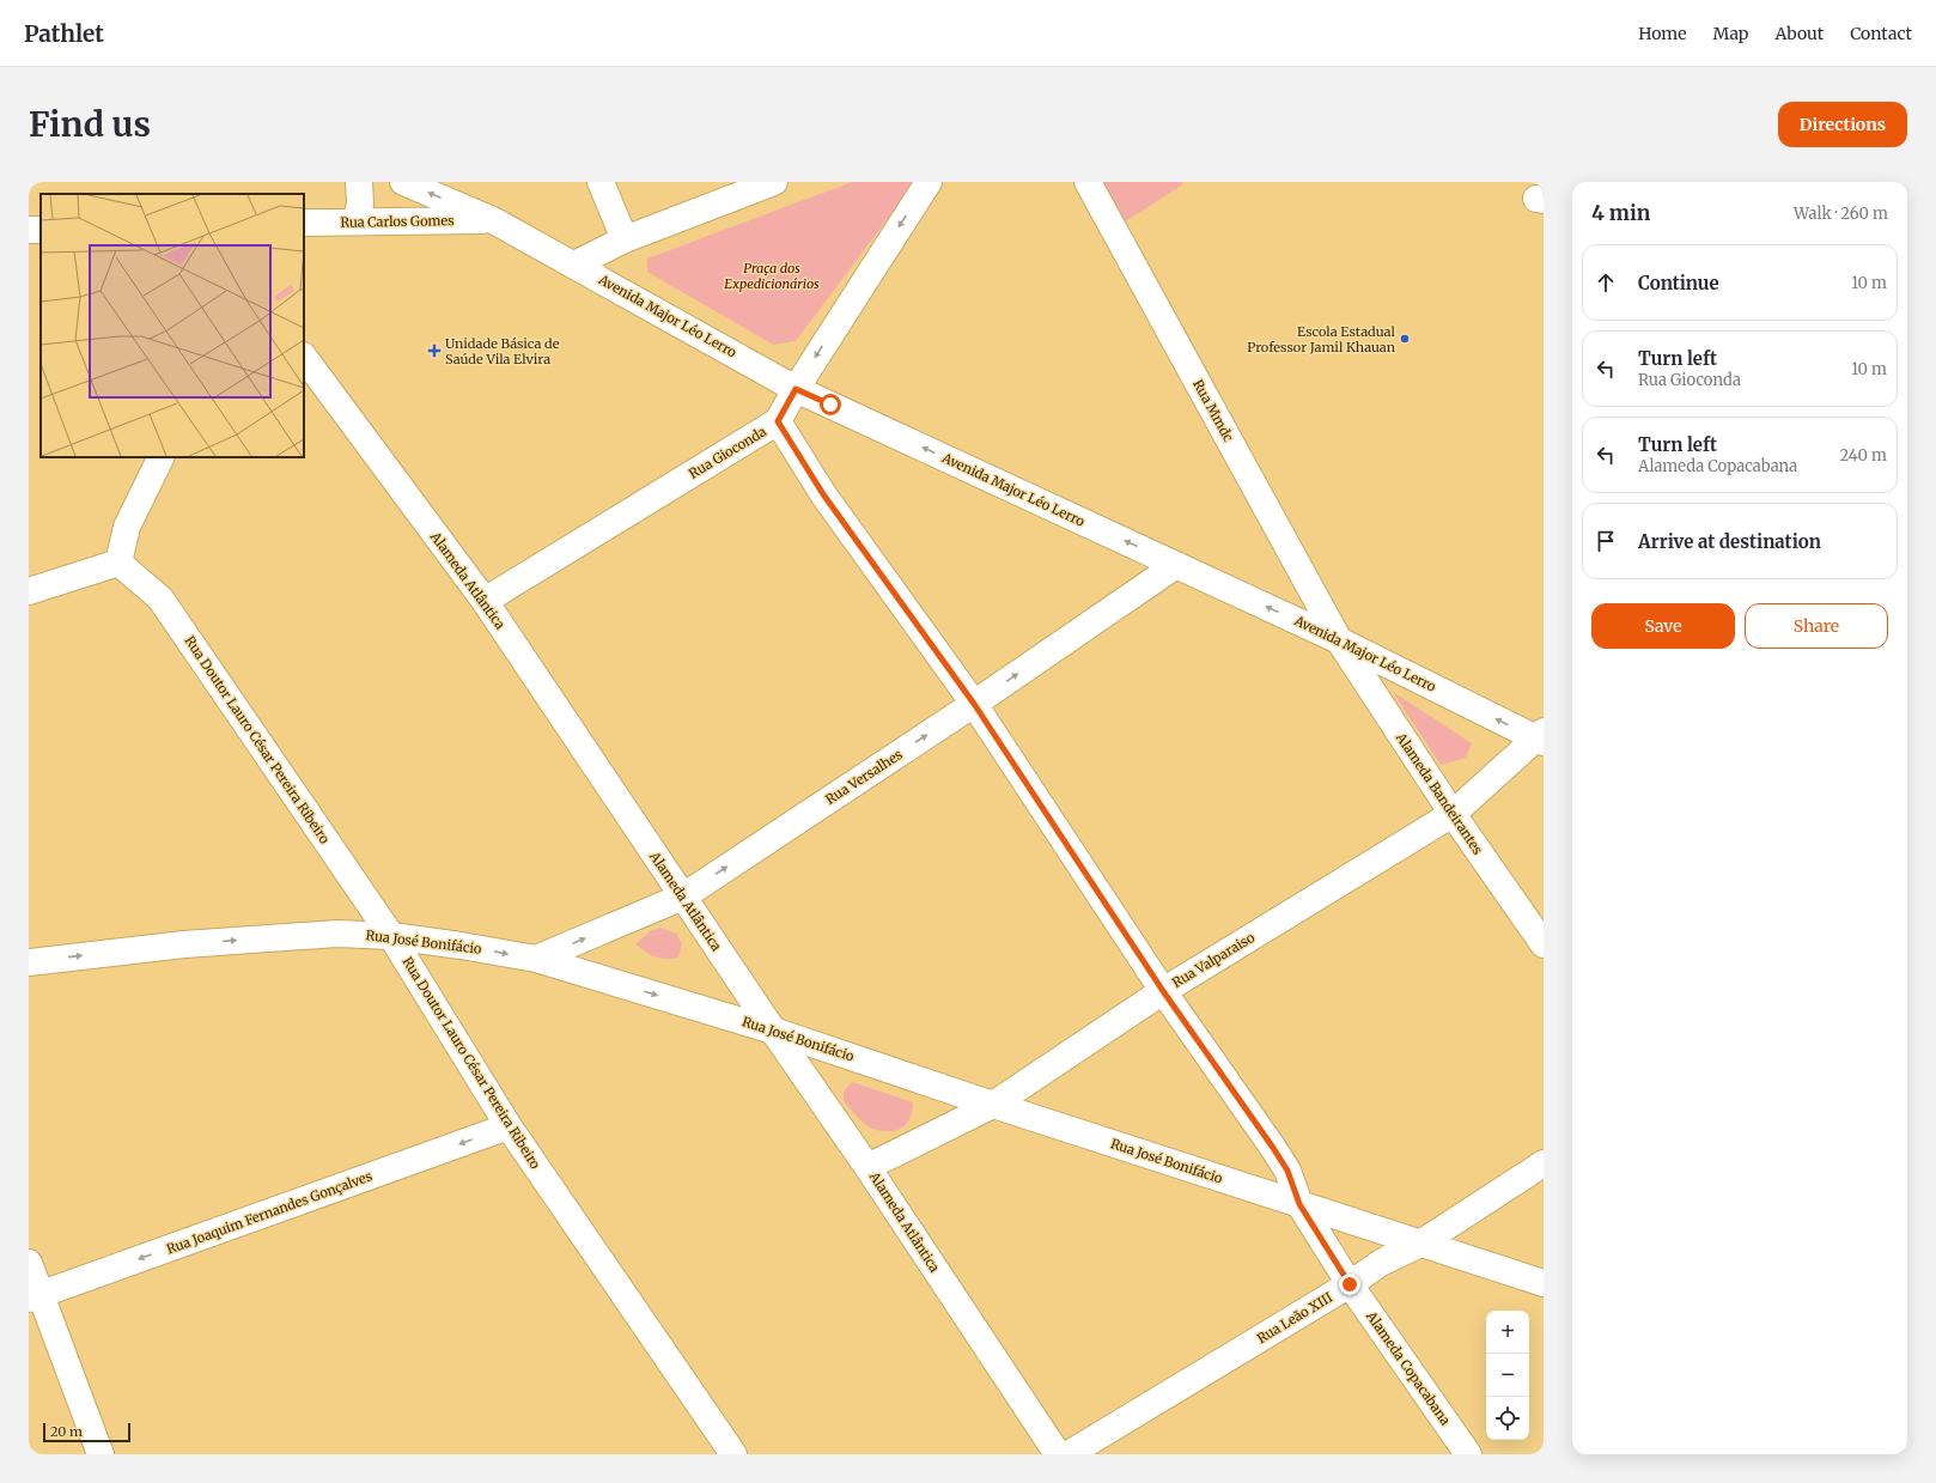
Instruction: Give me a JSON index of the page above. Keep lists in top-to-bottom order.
{
  "streets": {
    "street": [
      "Rua Carlos Gomes",
      "Avenida Major Léo Lerro",
      "Rua Mmdc",
      "Rua Gioconda",
      "Alameda Atlântica",
      "Rua Doutor Lauro César Pereira Ribeiro",
      "Rua Versalhes",
      "Alameda Bandeirantes",
      "Rua José Bonifácio",
      "Rua Valparaiso",
      "Rua Joaquim Fernandes Gonçalves",
      "Rua Leão XIII",
      "Alameda Copacabana"
    ]
  },
  "crossings": [
    ["Rua Carlos Gomes", "Avenida Major Léo Lerro"],
    ["Avenida Major Léo Lerro", "Rua Mmdc"],
    ["Avenida Major Léo Lerro", "Rua Gioconda"],
    ["Avenida Major Léo Lerro", "Rua Versalhes"],
    ["Avenida Major Léo Lerro", "Alameda Bandeirantes"],
    ["Avenida Major Léo Lerro", "Rua Valparaiso"],
    ["Rua Mmdc", "Alameda Bandeirantes"],
    ["Rua Gioconda", "Alameda Atlântica"],
    ["Rua Gioconda", "Alameda Copacabana"],
    ["Alameda Atlântica", "Rua Versalhes"],
    ["Alameda Atlântica", "Rua José Bonifácio"],
    ["Alameda Atlântica", "Rua Valparaiso"],
    ["Rua Doutor Lauro César Pereira Ribeiro", "Rua José Bonifácio"],
    ["Rua Doutor Lauro César Pereira Ribeiro", "Rua Joaquim Fernandes Gonçalves"],
    ["Rua Versalhes", "Rua José Bonifácio"],
    ["Rua Versalhes", "Alameda Copacabana"],
    ["Alameda Bandeirantes", "Rua Valparaiso"],
    ["Rua José Bonifácio", "Rua Valparaiso"],
    ["Rua José Bonifácio", "Rua Leão XIII"],
    ["Rua José Bonifácio", "Alameda Copacabana"],
    ["Rua Valparaiso", "Alameda Copacabana"],
    ["Rua Leão XIII", "Alameda Copacabana"]
  ],
  "one_way": [
    "Avenida Major Léo Lerro",
    "Rua Gioconda",
    "Rua Versalhes",
    "Rua José Bonifácio",
    "Rua Joaquim Fernandes Gonçalves"
  ],
  "parks": ["Praça dos Expedicionários"],
  "places": {
    "other": ["Escola Estadual Professor Jamil Khauan"],
    "health": ["Unidade Básica de Saúde Vila Elvira"]
  },
  "scale_bar": "20 m",
  "page": {
    "header": "Pathlet",
    "nav": [
      "Home",
      "Map",
      "About",
      "Contact"
    ],
    "buttons": [
      "Directions",
      ["Save", "Share"]
    ],
    "title": "Find us",
    "heading": ["4 min", "Walk · 260 m"],
    "list": [
      ["Continue", "10 m"],
      ["Turn left", "Rua Gioconda", "10 m"],
      ["Turn left", "Alameda Copacabana", "240 m"],
      "Arrive at destination"
    ],
    "map_buttons": ["+", "−"],
    "scale": "20 m"
  }
}
